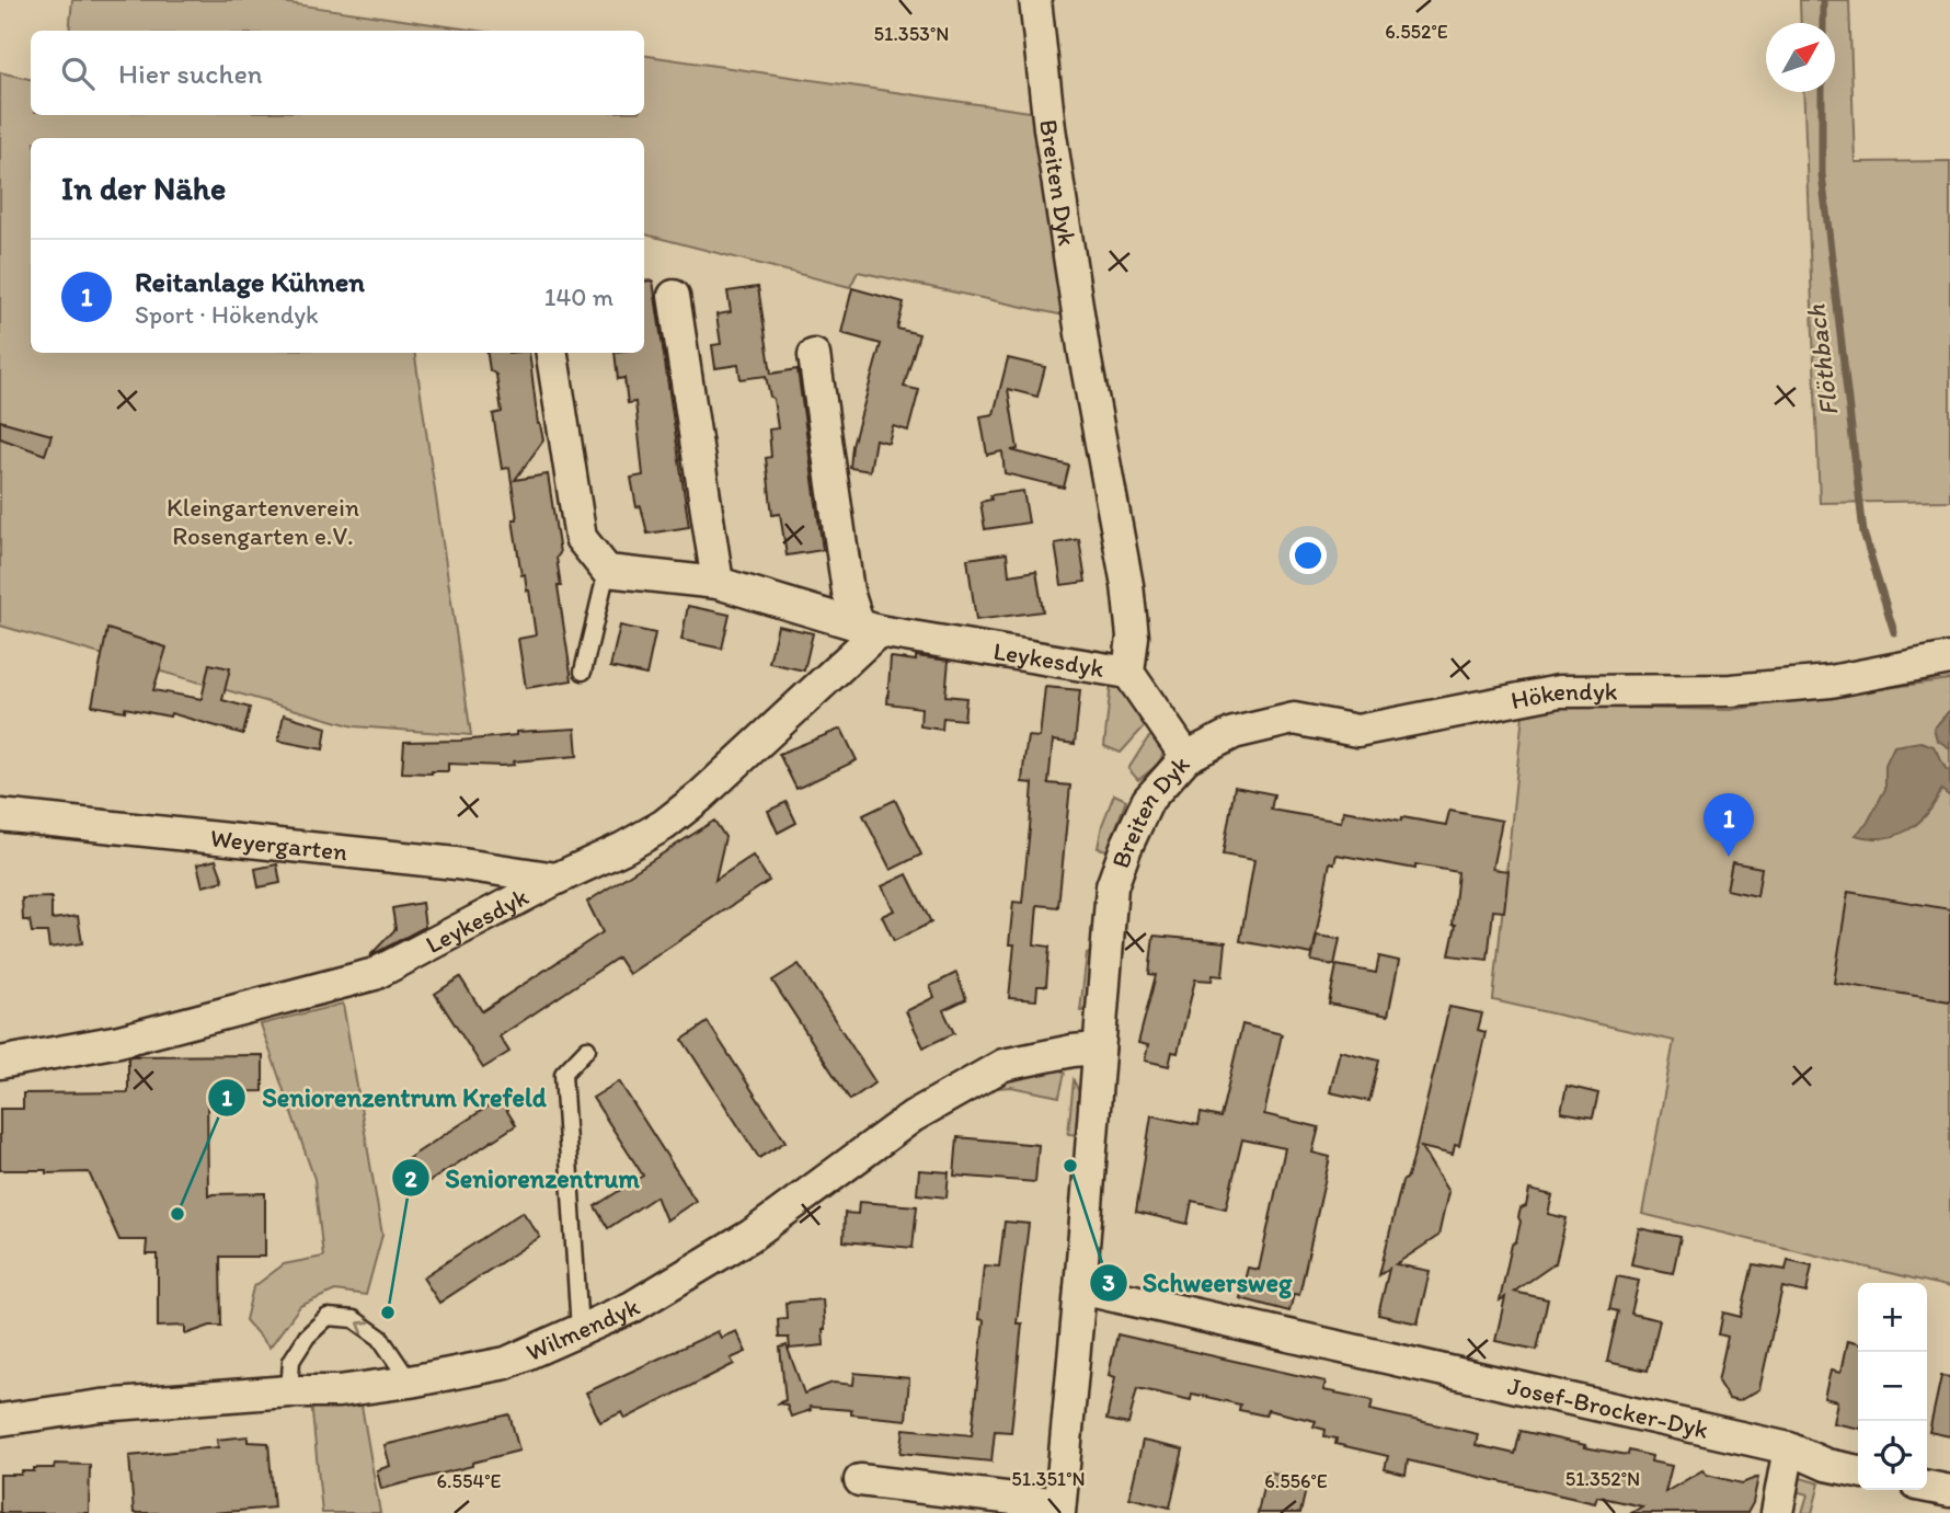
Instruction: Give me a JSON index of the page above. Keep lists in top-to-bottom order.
{
  "streets": {
    "street": [
      "Breiten Dyk",
      "Leykesdyk",
      "Hökendyk",
      "Weyergarten",
      "Wilmendyk",
      "Josef-Brocker-Dyk"
    ]
  },
  "crossings": [
    ["Breiten Dyk", "Leykesdyk"],
    ["Breiten Dyk", "Hökendyk"],
    ["Breiten Dyk", "Wilmendyk"],
    ["Breiten Dyk", "Josef-Brocker-Dyk"],
    ["Leykesdyk", "Weyergarten"]
  ],
  "water": ["Flöthbach"],
  "parks": ["Kleingartenverein Rosengarten e.V."],
  "places": ["Schweersweg", "Seniorenzentrum Krefeld", "Seniorenzentrum"],
  "north": "top right",
  "page": {
    "search": "Hier suchen",
    "heading": "In der Nähe",
    "list": [
      {
        "mark": "1",
        "name": "Reitanlage Kühnen",
        "note": "Sport · Hökendyk",
        "value": "140 m"
      }
    ],
    "pins": "1",
    "map_buttons": ["+", "−"]
  },
  "coordinates": [
    "6.552°E",
    "51.353°N",
    "51.351°N",
    "51.352°N",
    "6.554°E",
    "6.556°E"
  ]
}
